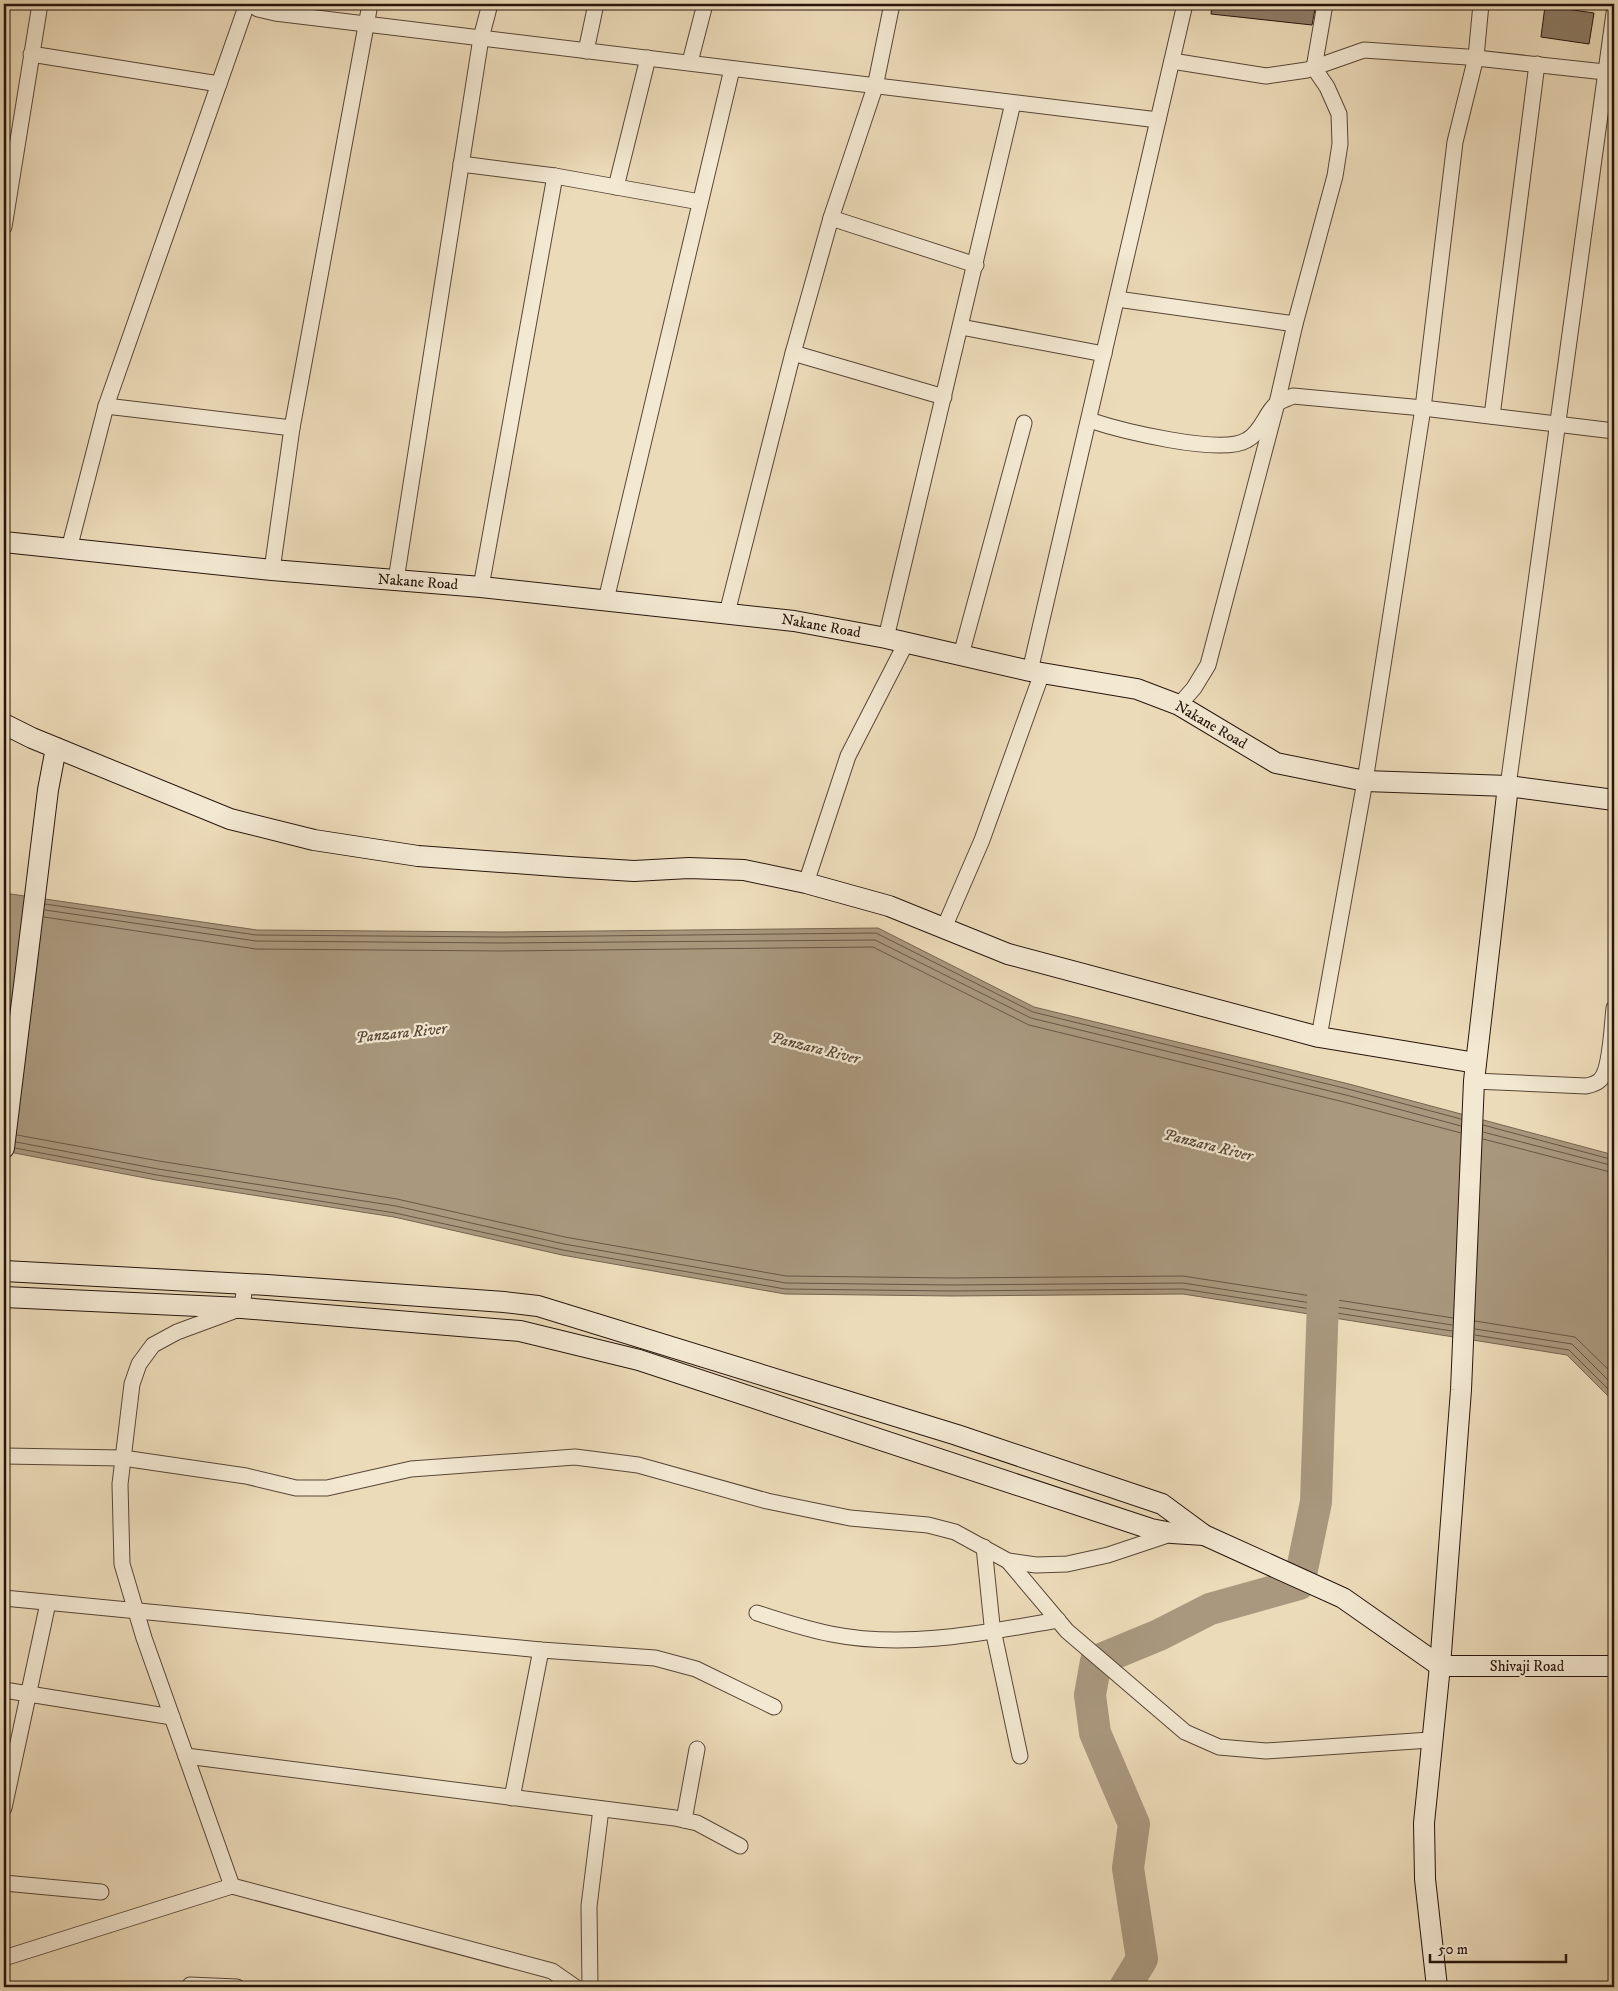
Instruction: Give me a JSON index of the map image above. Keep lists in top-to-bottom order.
{
  "streets": {
    "street": ["Nakane Road", "Shivaji Road"]
  },
  "water": ["Panzara River"],
  "scale_bar": "50 m"
}
